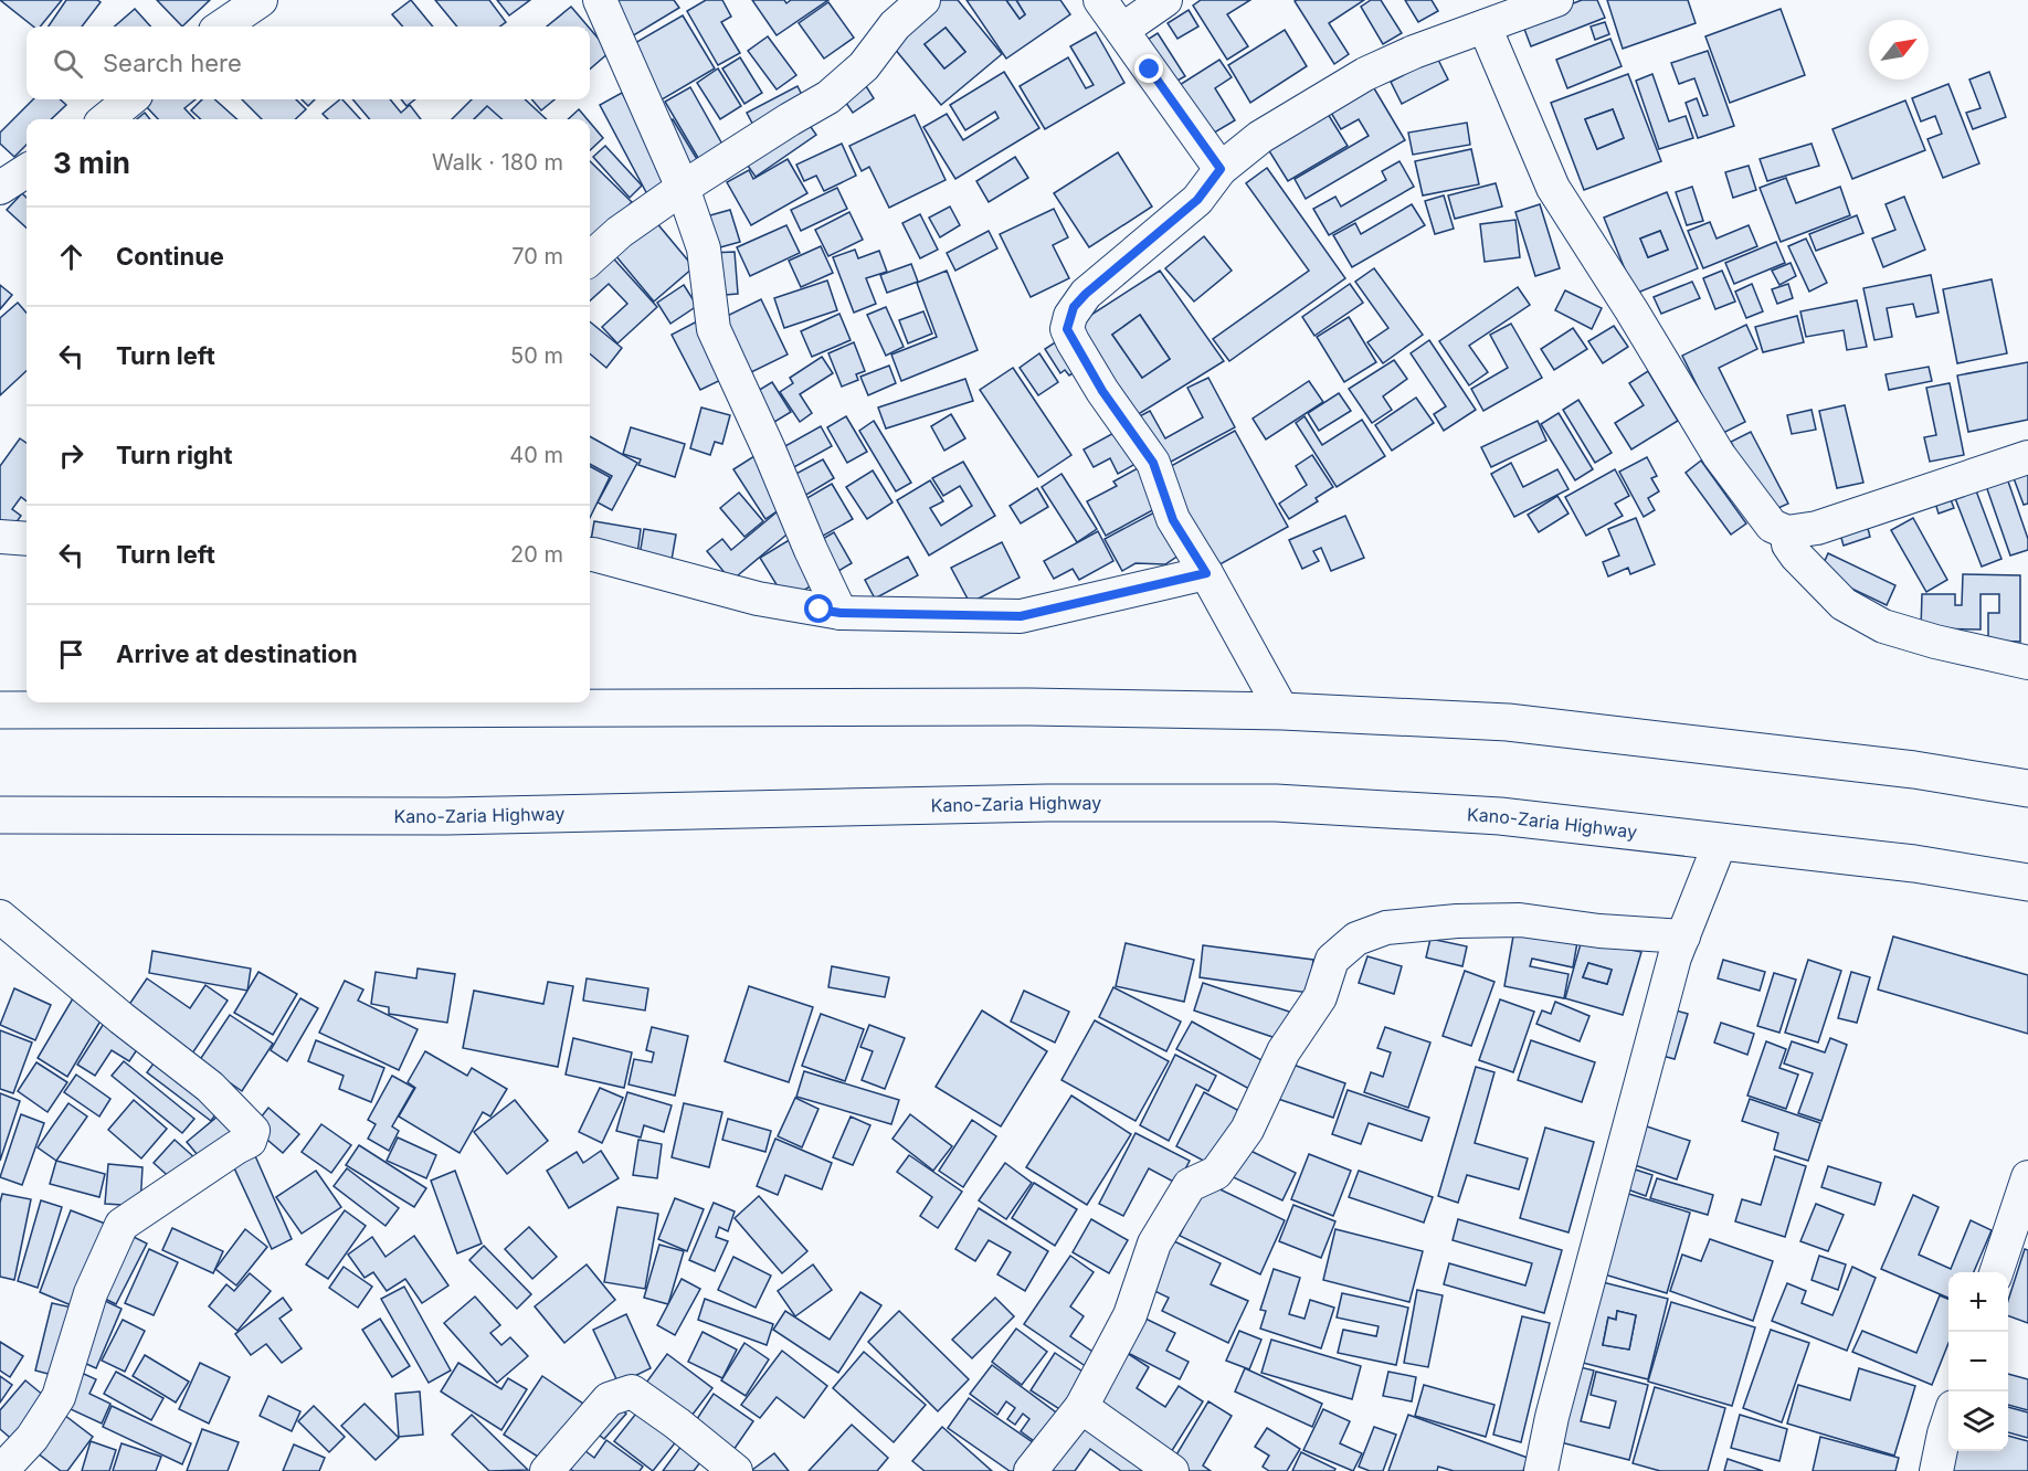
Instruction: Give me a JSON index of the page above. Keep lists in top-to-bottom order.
{
  "streets": {
    "highway": ["Kano-Zaria Highway"]
  },
  "north": "top right",
  "page": {
    "search": "Search here",
    "heading": ["3 min", "Walk · 180 m"],
    "list": [
      ["Continue", "70 m"],
      ["Turn left", "50 m"],
      ["Turn right", "40 m"],
      ["Turn left", "20 m"],
      "Arrive at destination"
    ],
    "map_buttons": ["+", "−"]
  }
}
